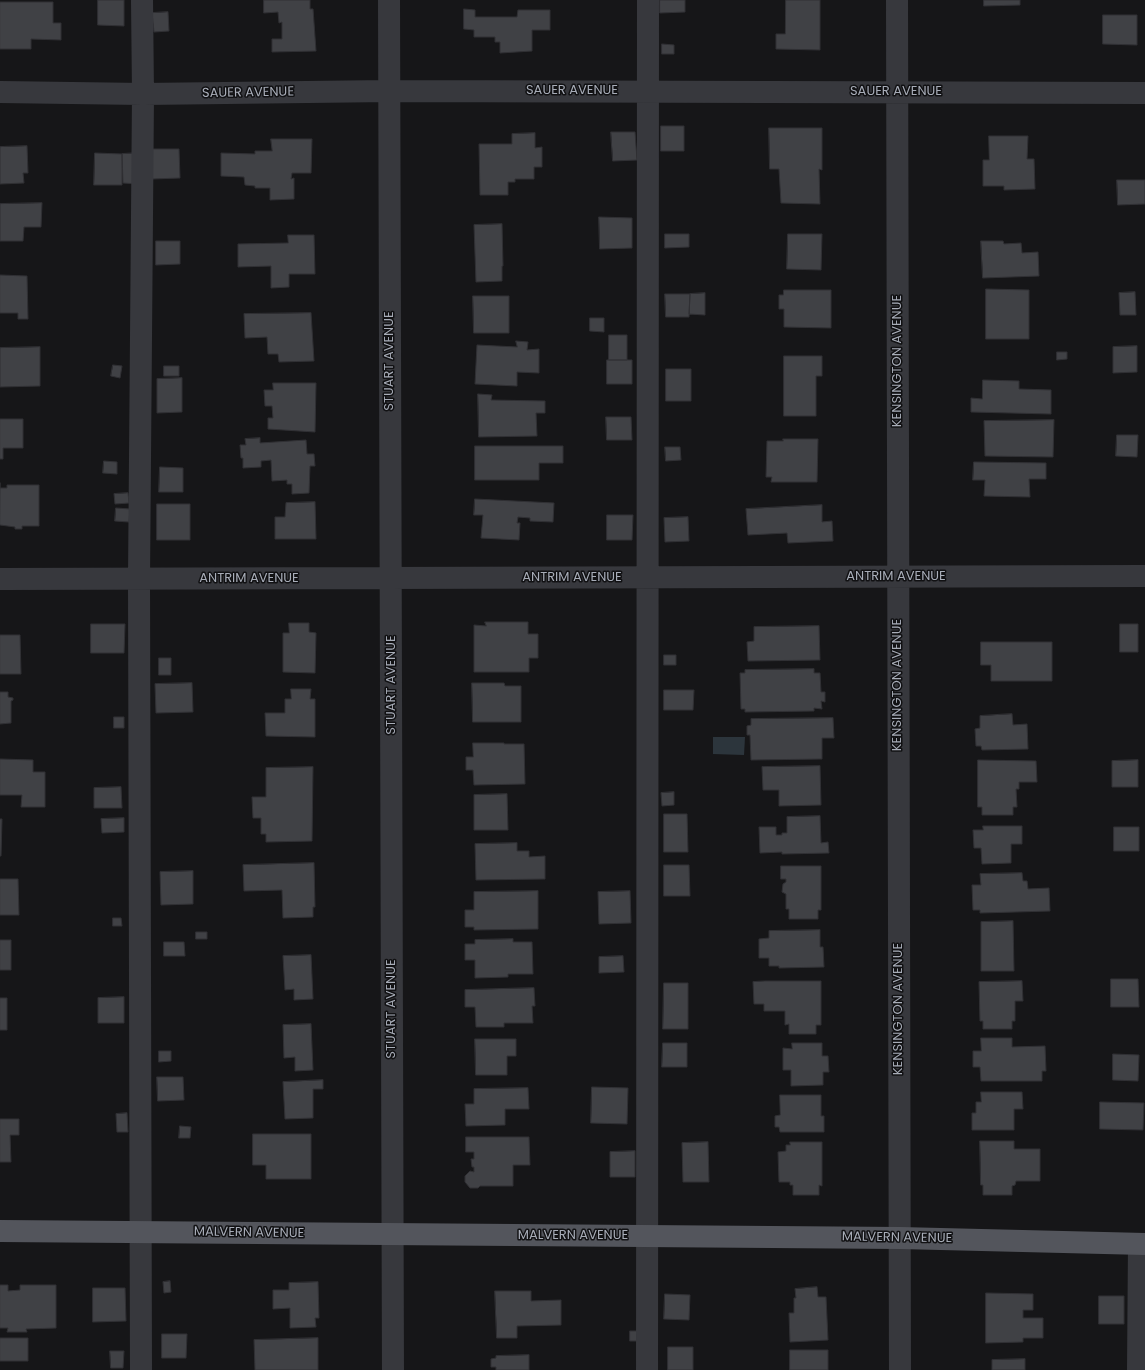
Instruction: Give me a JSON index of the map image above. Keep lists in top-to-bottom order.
{
  "streets": {
    "main road": ["MALVERN AVENUE"],
    "street": [
      "SAUER AVENUE",
      "STUART AVENUE",
      "KENSINGTON AVENUE",
      "ANTRIM AVENUE"
    ]
  },
  "crossings": [
    ["SAUER AVENUE", "STUART AVENUE"],
    ["SAUER AVENUE", "KENSINGTON AVENUE"],
    ["STUART AVENUE", "ANTRIM AVENUE"],
    ["STUART AVENUE", "MALVERN AVENUE"],
    ["KENSINGTON AVENUE", "ANTRIM AVENUE"],
    ["KENSINGTON AVENUE", "MALVERN AVENUE"]
  ]
}
